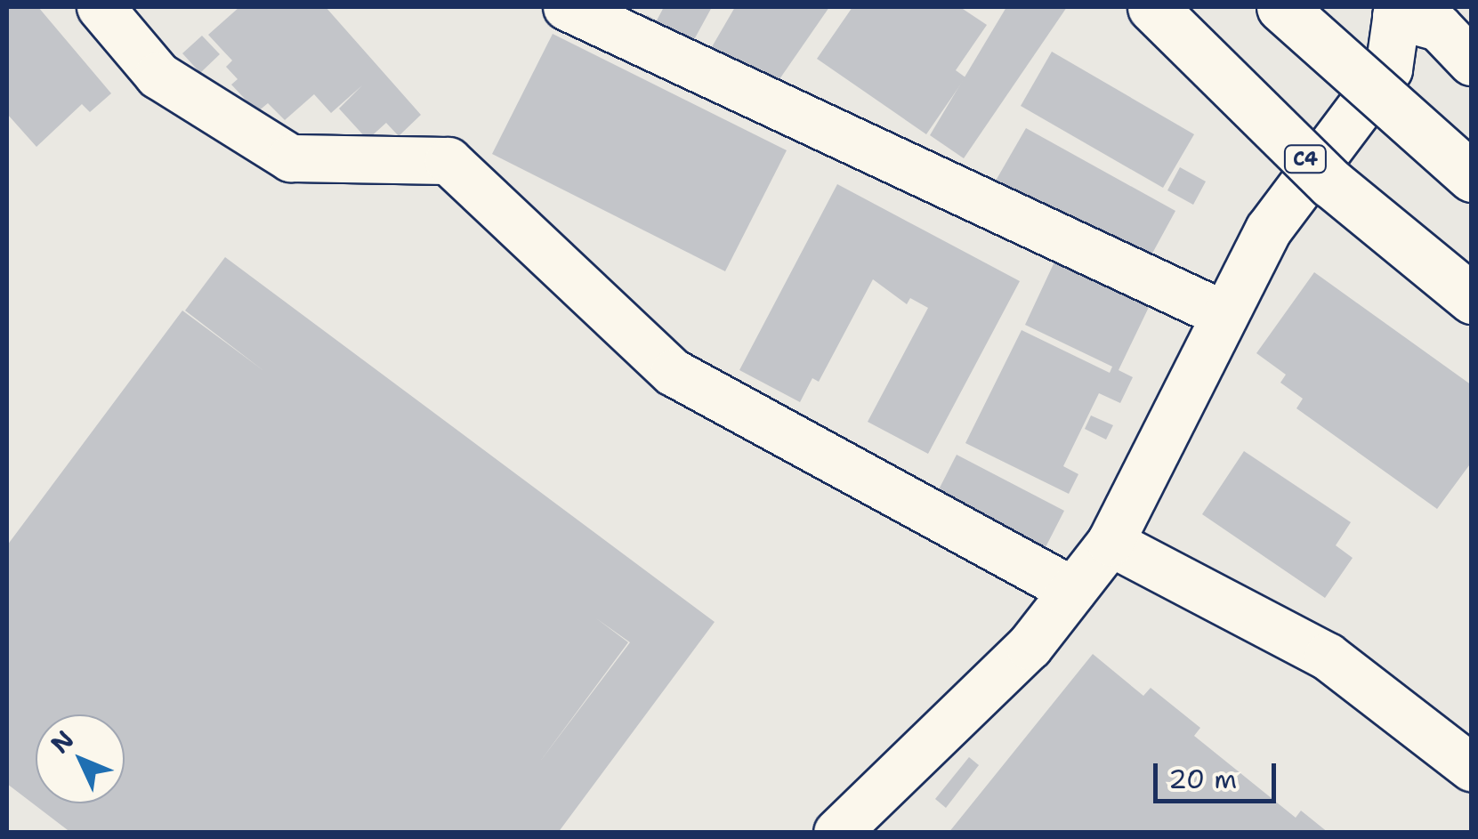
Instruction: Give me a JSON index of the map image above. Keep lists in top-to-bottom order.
{
  "streets": {
    "highway": ["C4"]
  },
  "scale_bar": "20 m",
  "north": "top left"
}
